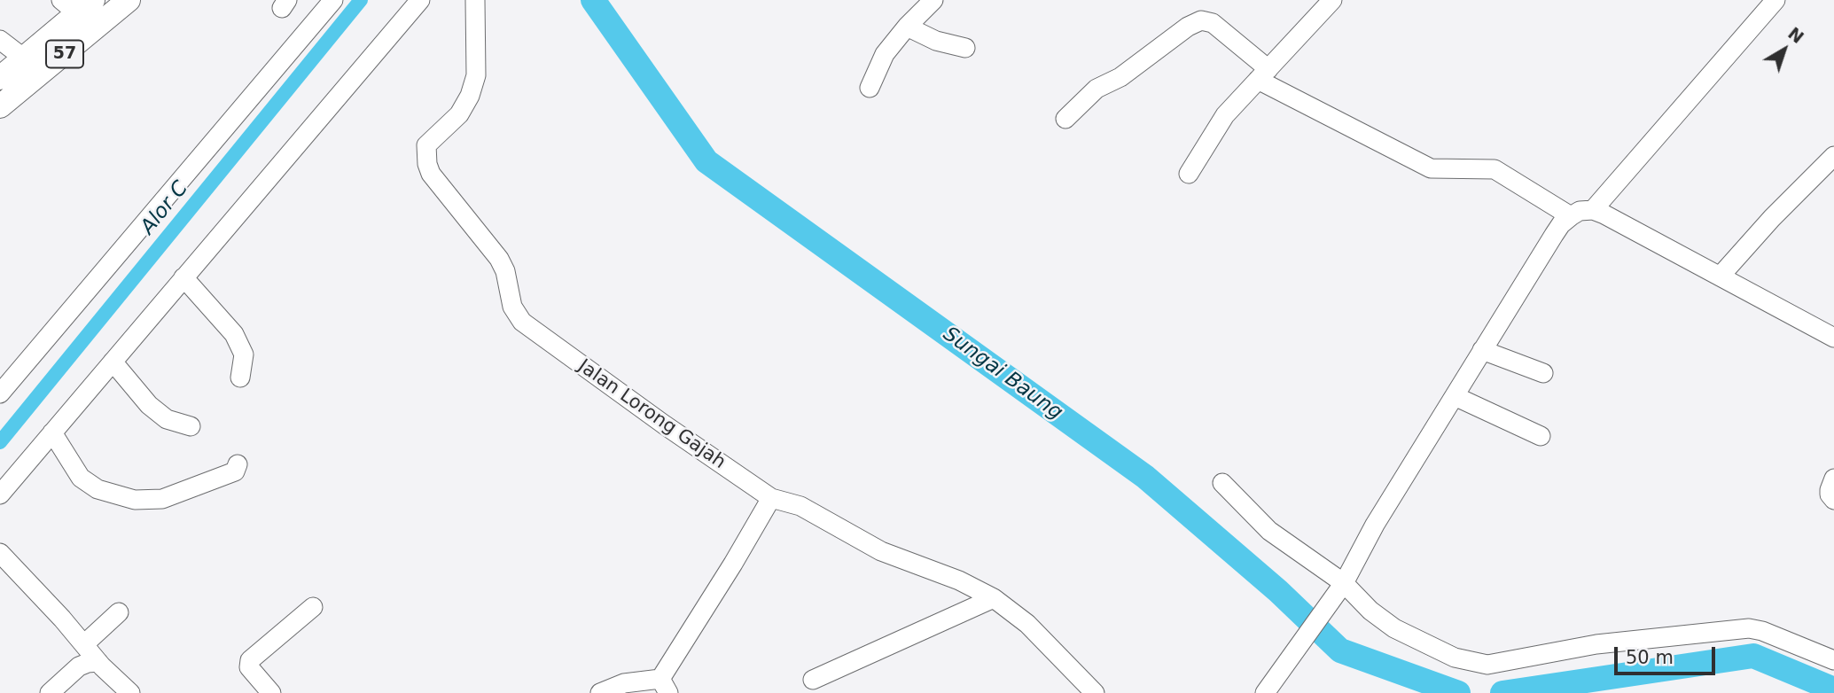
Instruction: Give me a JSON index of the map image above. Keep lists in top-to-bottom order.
{
  "streets": {
    "main road": ["57"],
    "street": ["Jalan Lorong Gajah"]
  },
  "water": ["Alor C", "Sungai Baung"],
  "scale_bar": "50 m",
  "north": "top right"
}
